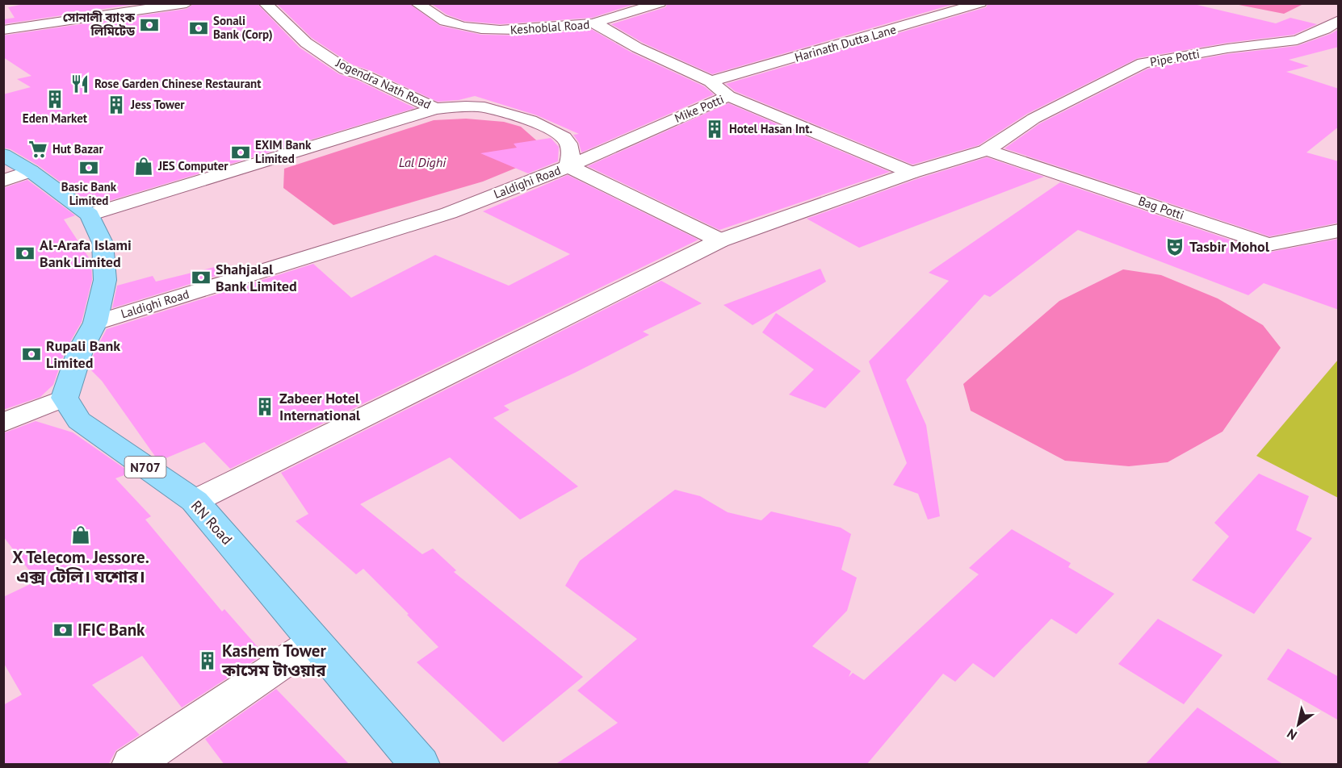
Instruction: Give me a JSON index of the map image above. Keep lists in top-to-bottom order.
{
  "streets": {
    "highway": ["N707", "RN Road"],
    "street": [
      "Keshoblal Road",
      "Harinath Dutta Lane",
      "Pipe Potti",
      "Jogendra Nath Road",
      "Mike Potti",
      "Laldighi Road",
      "Bag Potti"
    ]
  },
  "crossings": [
    ["Keshoblal Road", "Harinath Dutta Lane"],
    ["Keshoblal Road", "Mike Potti"],
    ["Pipe Potti", "Mike Potti"],
    ["Pipe Potti", "Bag Potti"],
    ["Pipe Potti", "RN Road"],
    ["Jogendra Nath Road", "Laldighi Road"],
    ["Mike Potti", "Laldighi Road"]
  ],
  "water": ["Lal Dighi"],
  "places": {
    "bank": [
      "সোনালী ব্যাংক লিমিটেড",
      "Sonali Bank (Corp)",
      "EXIM Bank Limited",
      "Basic Bank Limited",
      "Al-Arafa Islami Bank Limited",
      "Shahjalal Bank Limited",
      "Rupali Bank Limited",
      "IFIC Bank"
    ],
    "restaurant": ["Rose Garden Chinese Restaurant"],
    "building": [
      "Eden Market",
      "Jess Tower",
      "Hotel Hasan Int.",
      "Zabeer Hotel International",
      "Kashem Tower কাসেম টাওয়ার"
    ],
    "supermarket": ["Hut Bazar"],
    "shop": ["JES Computer", "X Telecom. Jessore. এক্স টেলি। যশোর।"],
    "theatre": ["Tasbir Mohol"]
  },
  "north": "bottom left"
}
